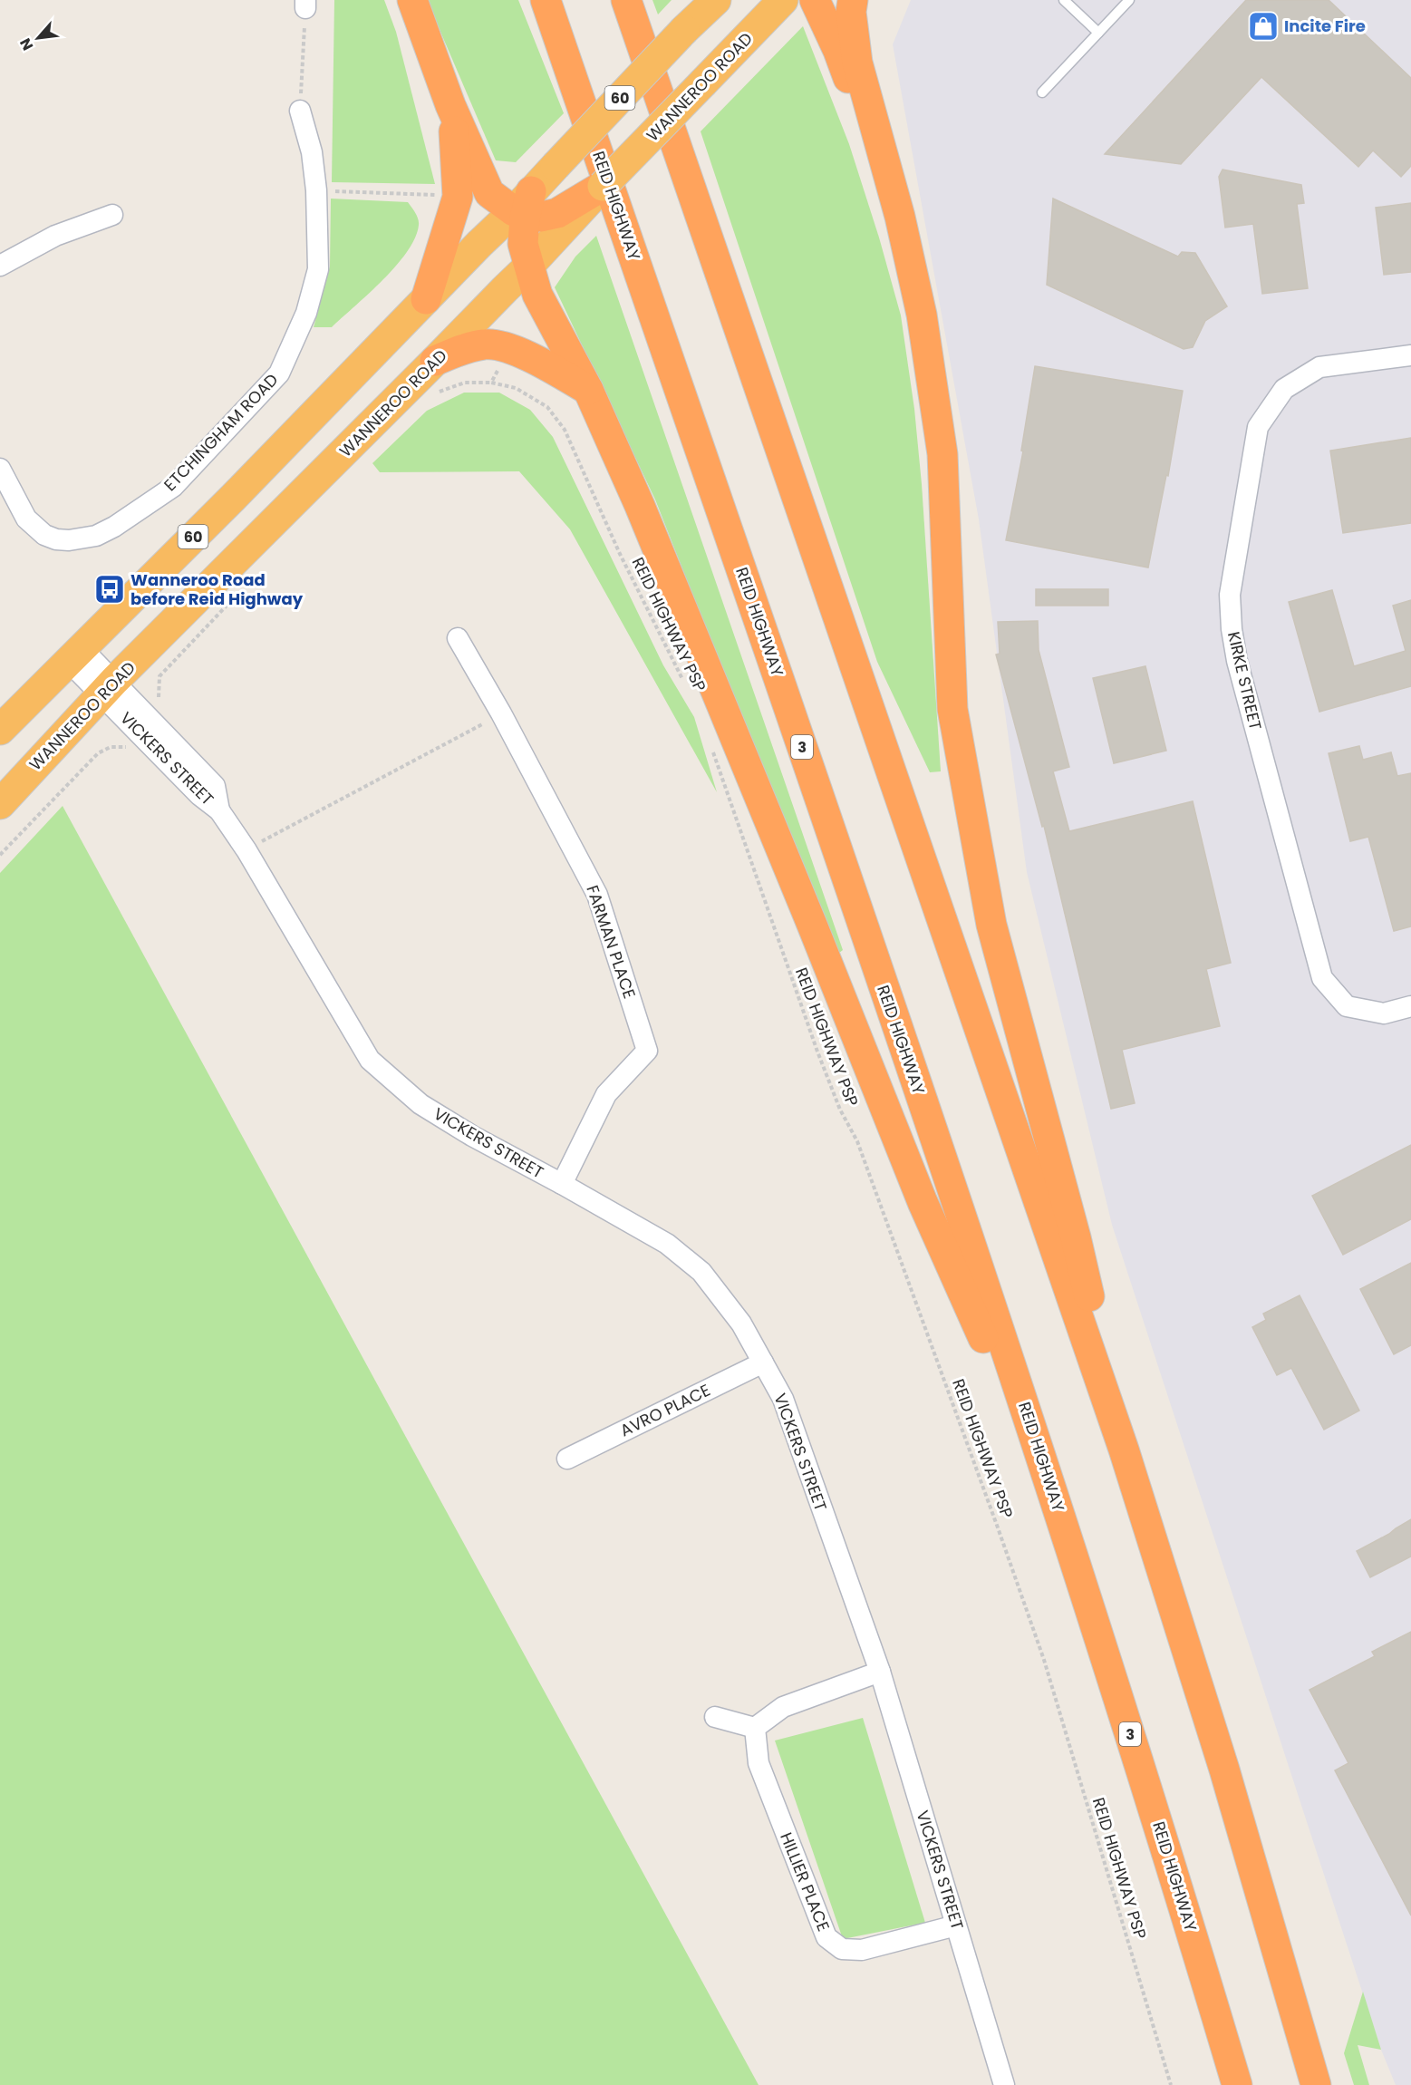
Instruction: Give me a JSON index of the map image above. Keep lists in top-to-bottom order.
{
  "streets": {
    "highway": [
      "WANNEROO ROAD",
      "60",
      "REID HIGHWAY",
      "3"
    ],
    "street": [
      "ETCHINGHAM ROAD",
      "KIRKE STREET",
      "VICKERS STREET",
      "FARMAN PLACE",
      "AVRO PLACE",
      "HILLIER PLACE"
    ],
    "path": ["REID HIGHWAY PSP"]
  },
  "crossings": [
    ["WANNEROO ROAD", "VICKERS STREET"],
    ["60", "VICKERS STREET"],
    ["VICKERS STREET", "FARMAN PLACE"],
    ["VICKERS STREET", "AVRO PLACE"],
    ["VICKERS STREET", "HILLIER PLACE"]
  ],
  "places": {
    "shop": ["Incite Fire"],
    "bus stop": ["Wanneroo Road before Reid Highway"]
  },
  "north": "bottom left"
}
